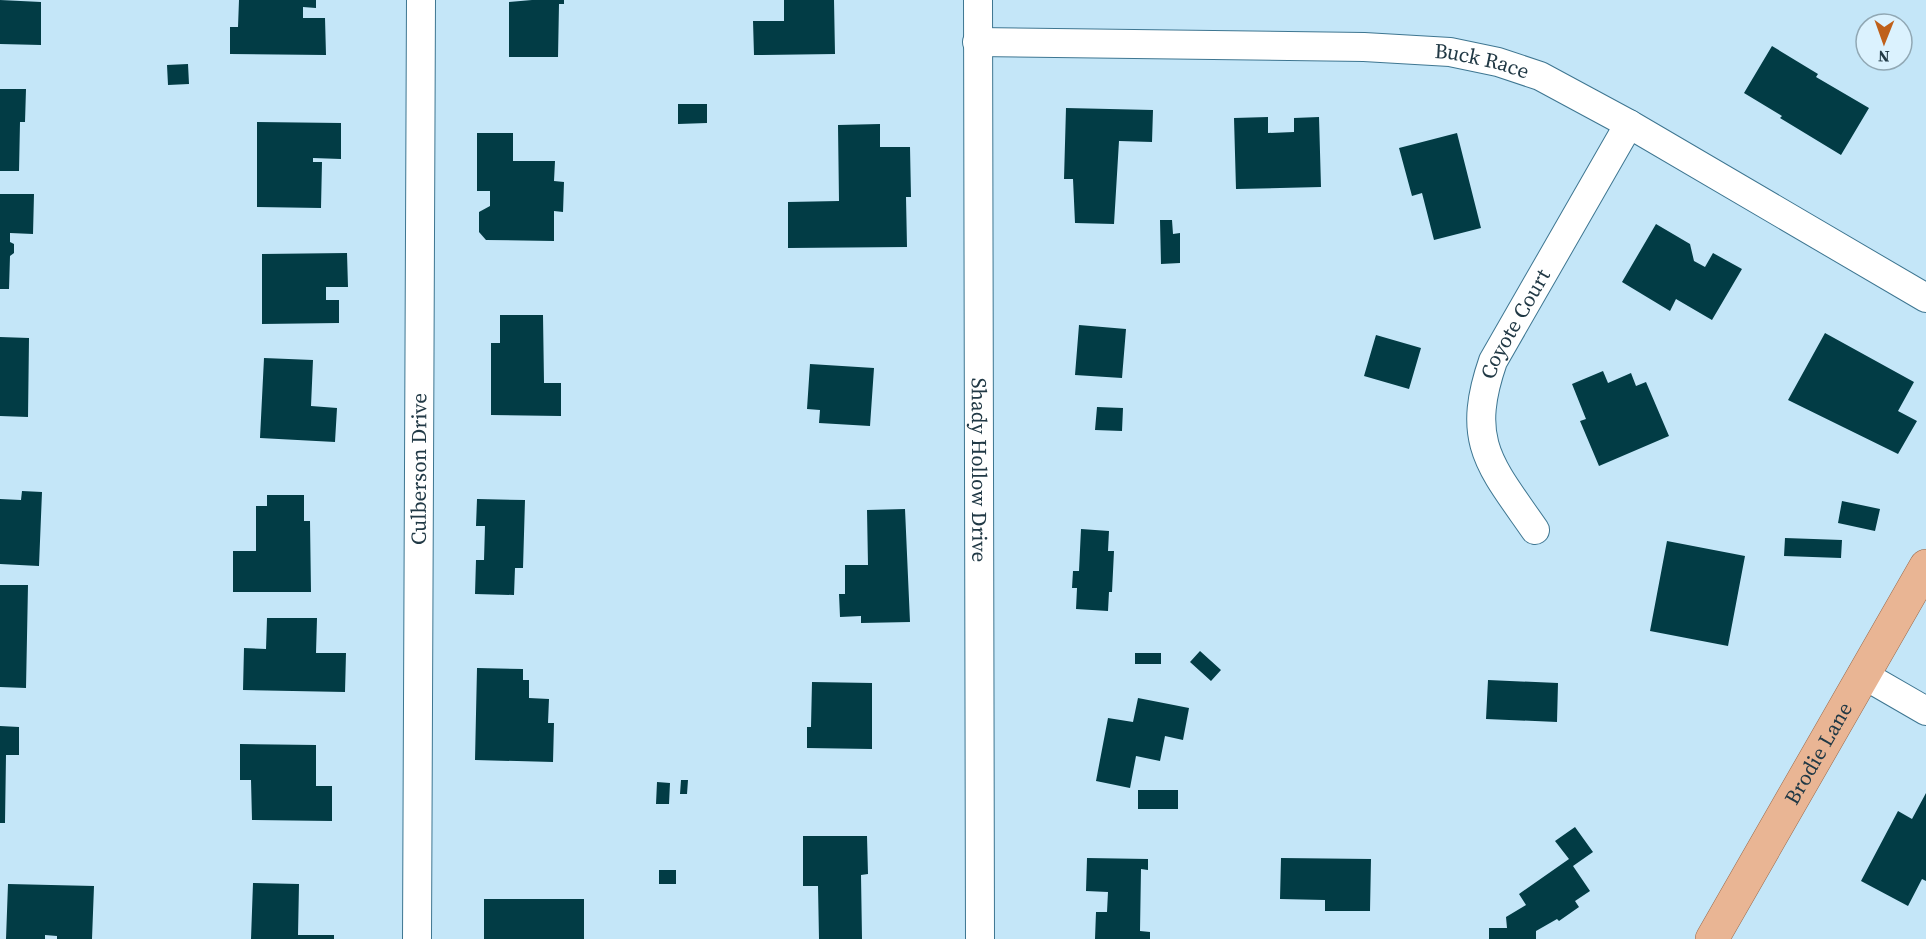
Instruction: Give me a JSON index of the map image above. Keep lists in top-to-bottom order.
{
  "streets": {
    "main road": ["Brodie Lane"],
    "street": [
      "Buck Race",
      "Coyote Court",
      "Culberson Drive",
      "Shady Hollow Drive"
    ]
  },
  "crossings": [
    ["Buck Race", "Coyote Court"],
    ["Buck Race", "Shady Hollow Drive"]
  ],
  "north": "bottom"
}
